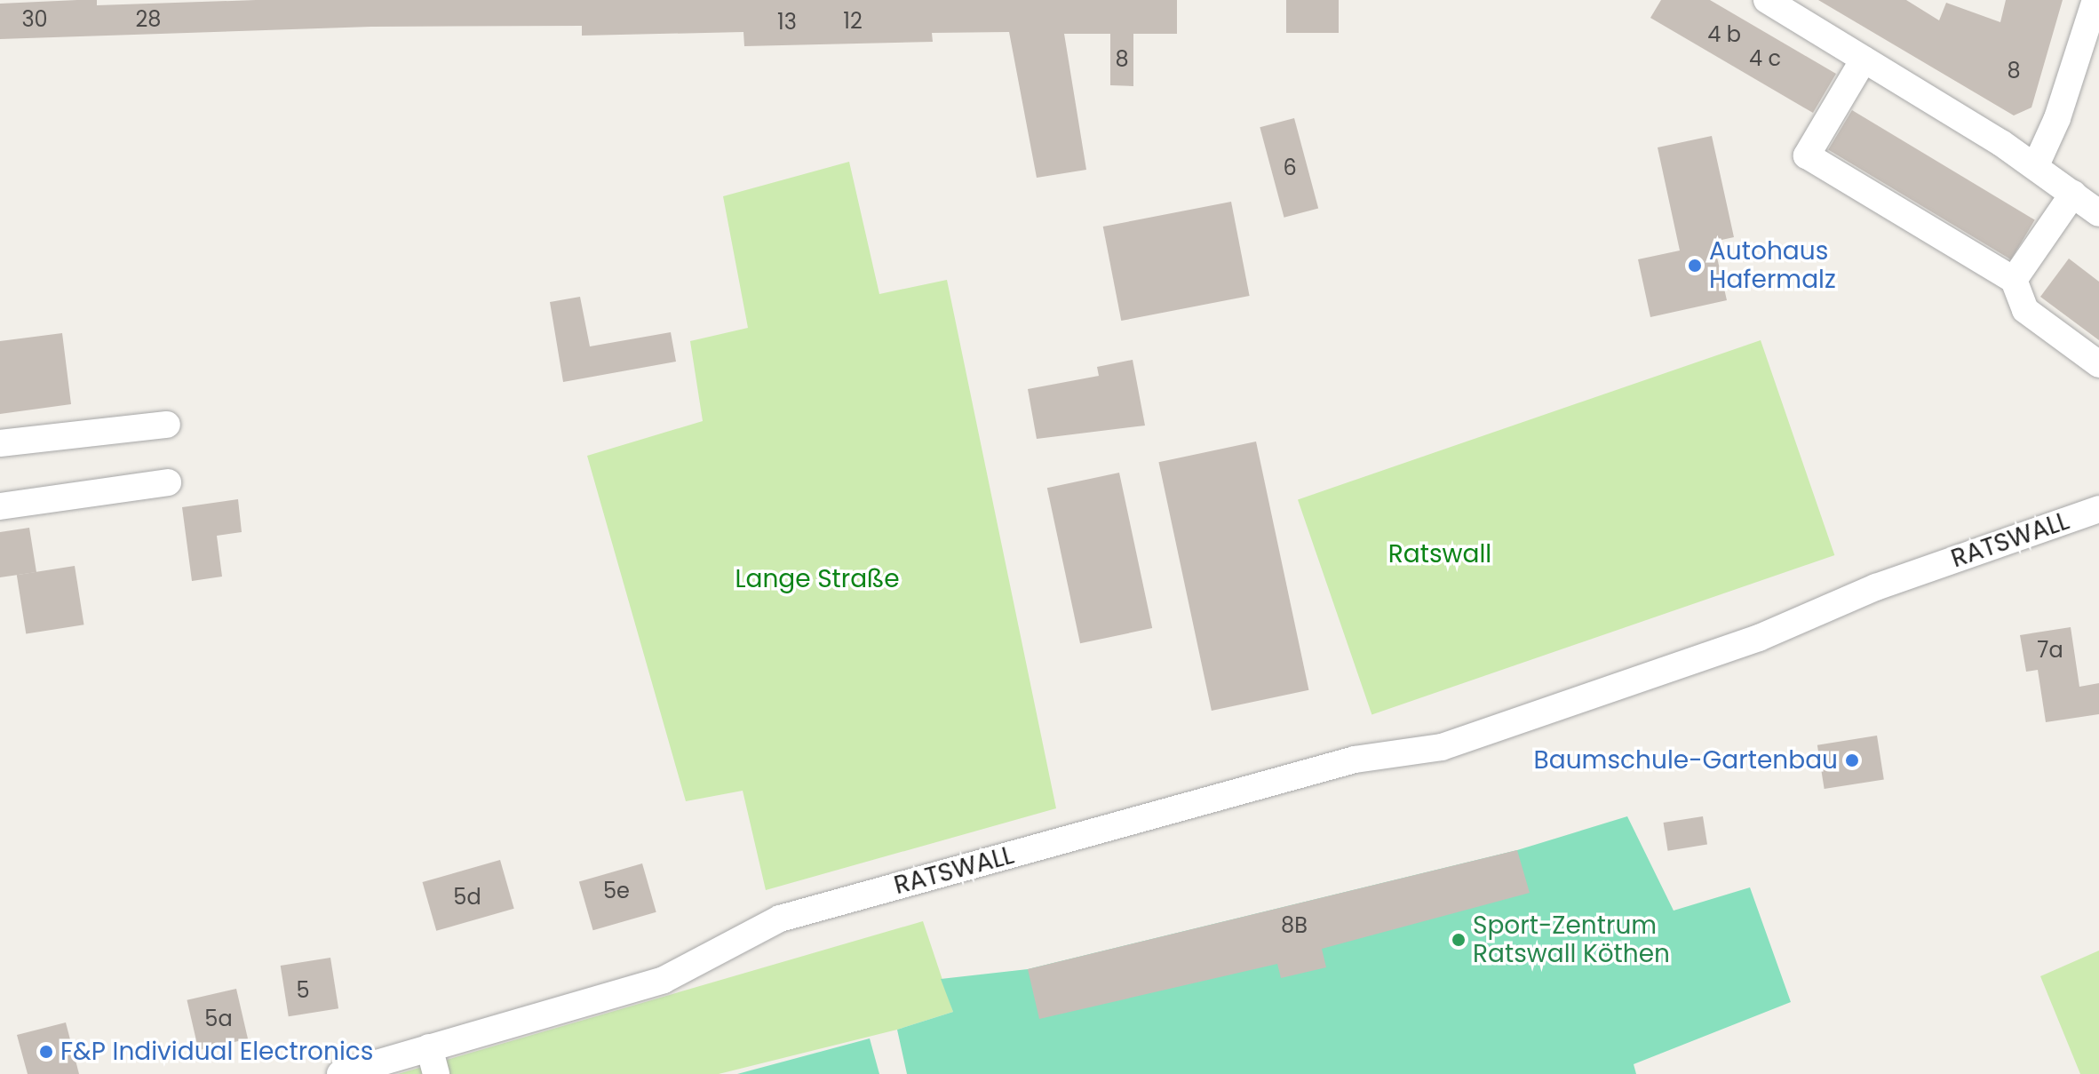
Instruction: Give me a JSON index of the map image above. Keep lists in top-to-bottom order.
{
  "streets": {
    "street": ["RATSWALL"]
  },
  "parks": ["Ratswall", "Lange Straße"],
  "places": [
    "Autohaus Hafermalz",
    "Baumschule-Gartenbau",
    "Sport-Zentrum Ratswall Köthen",
    "F&P Individual Electronics"
  ],
  "house_numbers": [
    "30",
    "28",
    "12",
    "13",
    "4 b",
    "4 c",
    "8",
    "8",
    "6",
    "7a",
    "5e",
    "5d",
    "8B",
    "5",
    "5a"
  ]
}
